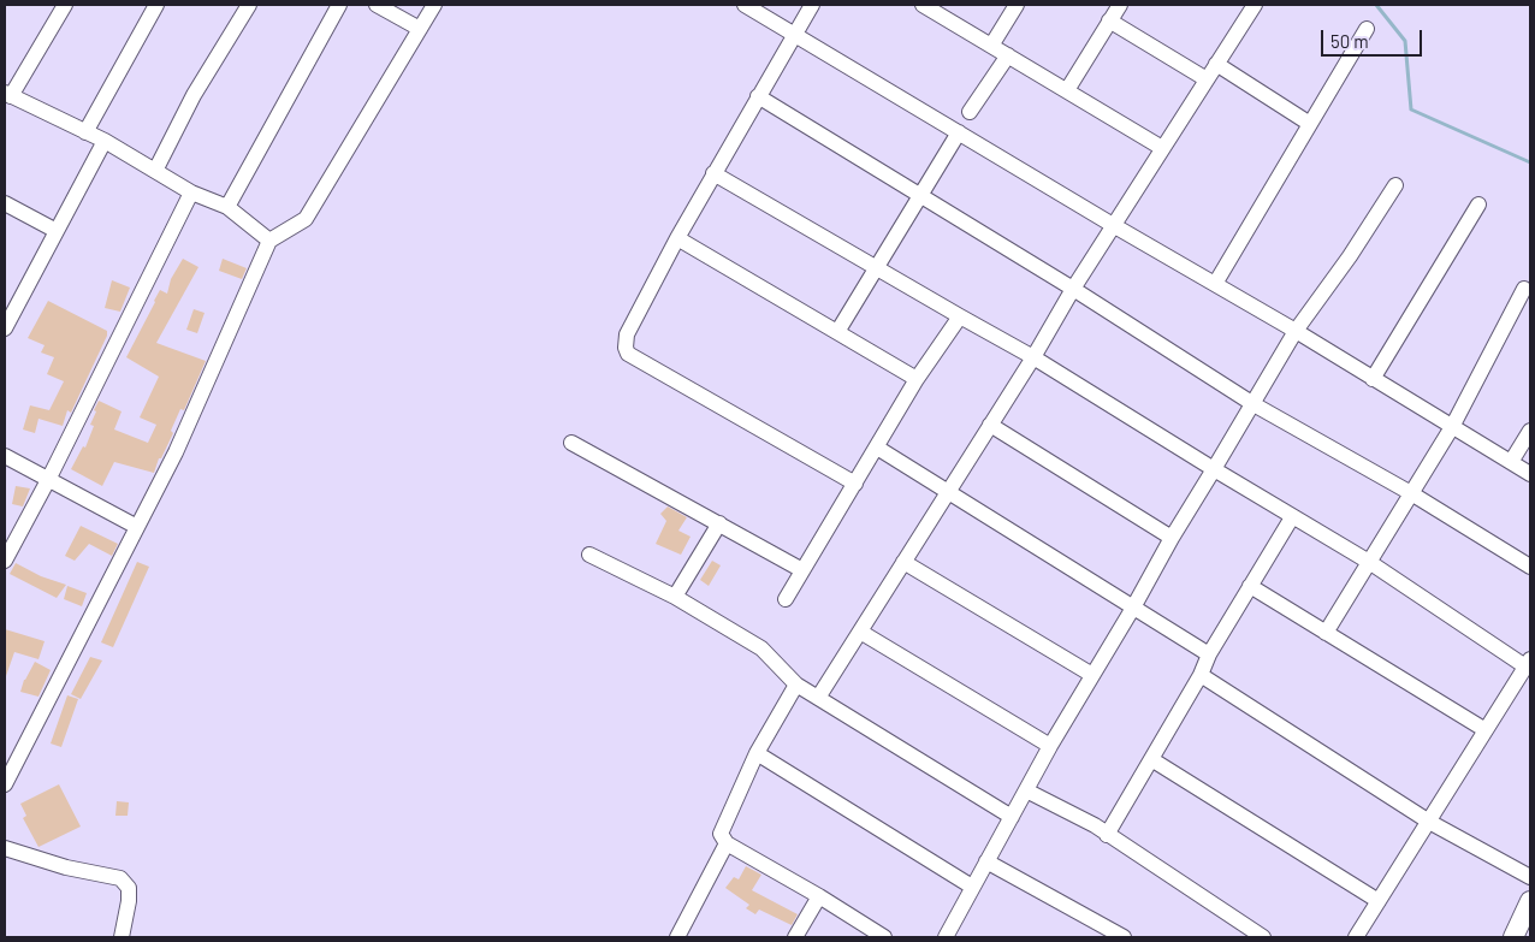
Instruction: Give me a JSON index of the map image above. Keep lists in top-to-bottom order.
{
  "scale_bar": "50 m"
}
